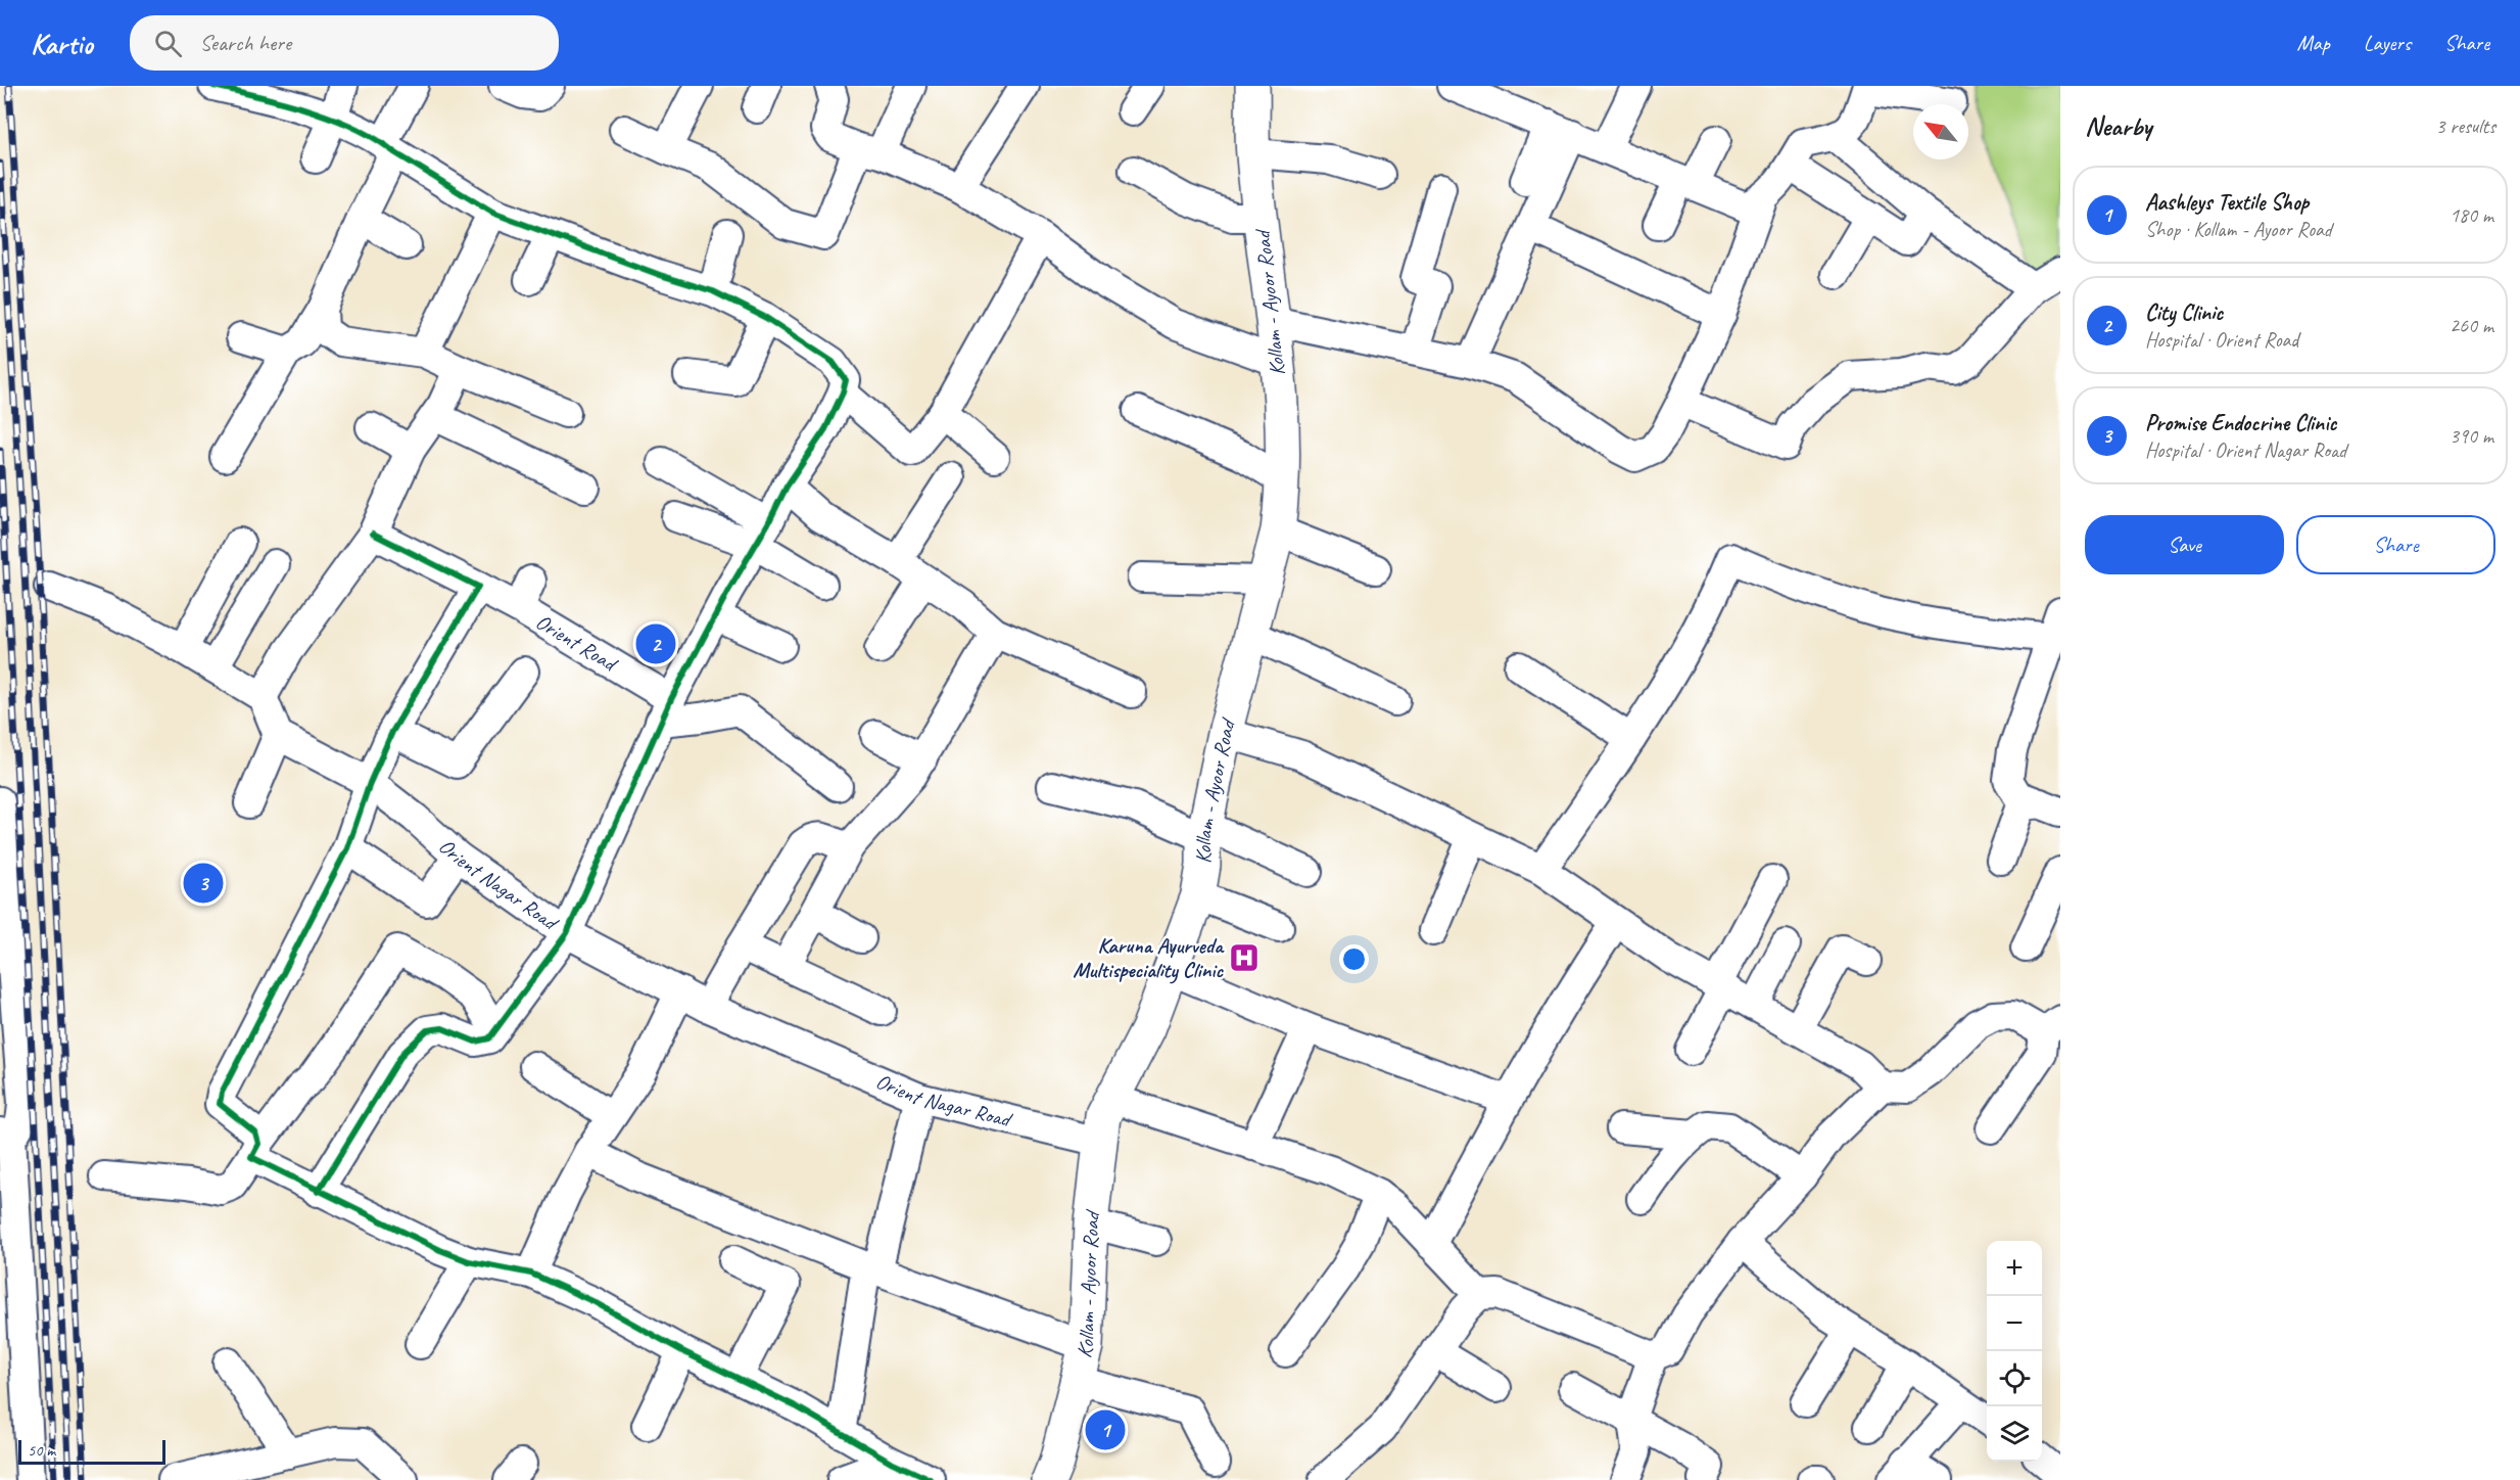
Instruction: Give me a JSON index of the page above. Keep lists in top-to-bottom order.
{
  "streets": {
    "main road": ["Kollam - Ayoor Road"],
    "street": ["Orient Road", "Orient Nagar Road"]
  },
  "crossings": [
    ["Kollam - Ayoor Road", "Orient Nagar Road"]
  ],
  "places": {
    "hospital": ["Karuna Ayurveda Multispeciality Clinic"]
  },
  "scale_bar": "50 m",
  "north": "top left",
  "page": {
    "header": "Kartio",
    "search": "Search here",
    "nav": ["Map", "Layers", "Share"],
    "heading": ["Nearby", "3 results"],
    "list": [
      {
        "mark": "1",
        "name": "Aashleys Textile Shop",
        "note": "Shop · Kollam - Ayoor Road",
        "value": "180 m"
      },
      {
        "mark": "2",
        "name": "City Clinic",
        "note": "Hospital · Orient Road",
        "value": "260 m"
      },
      {
        "mark": "3",
        "name": "Promise Endocrine Clinic",
        "note": "Hospital · Orient Nagar Road",
        "value": "390 m"
      }
    ],
    "buttons": ["Save", "Share"],
    "pins": ["2", "3", "1"],
    "map_buttons": ["+", "−"],
    "scale": "50 m"
  }
}
